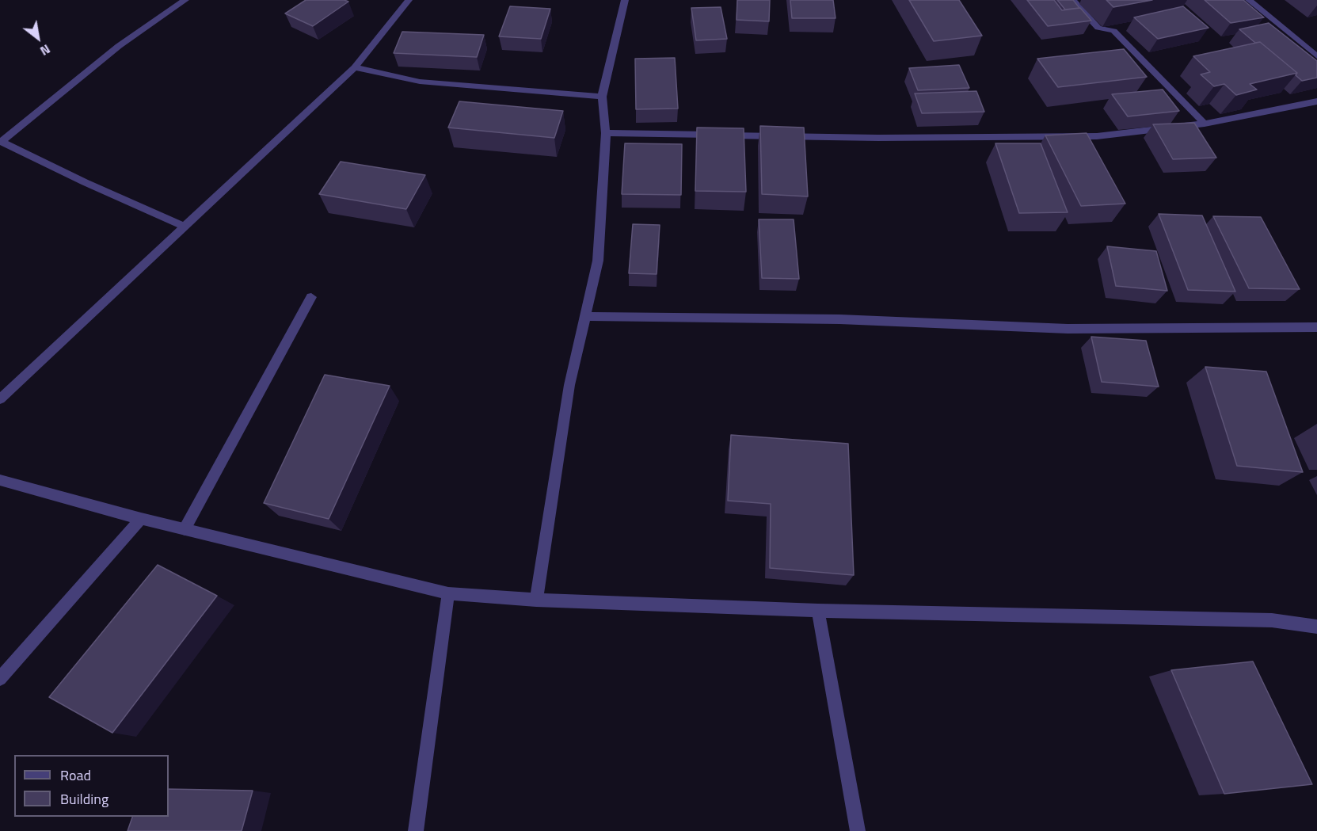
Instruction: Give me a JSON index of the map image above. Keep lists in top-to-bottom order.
{
  "legend": ["Road", "Building"],
  "north": "bottom right"
}
